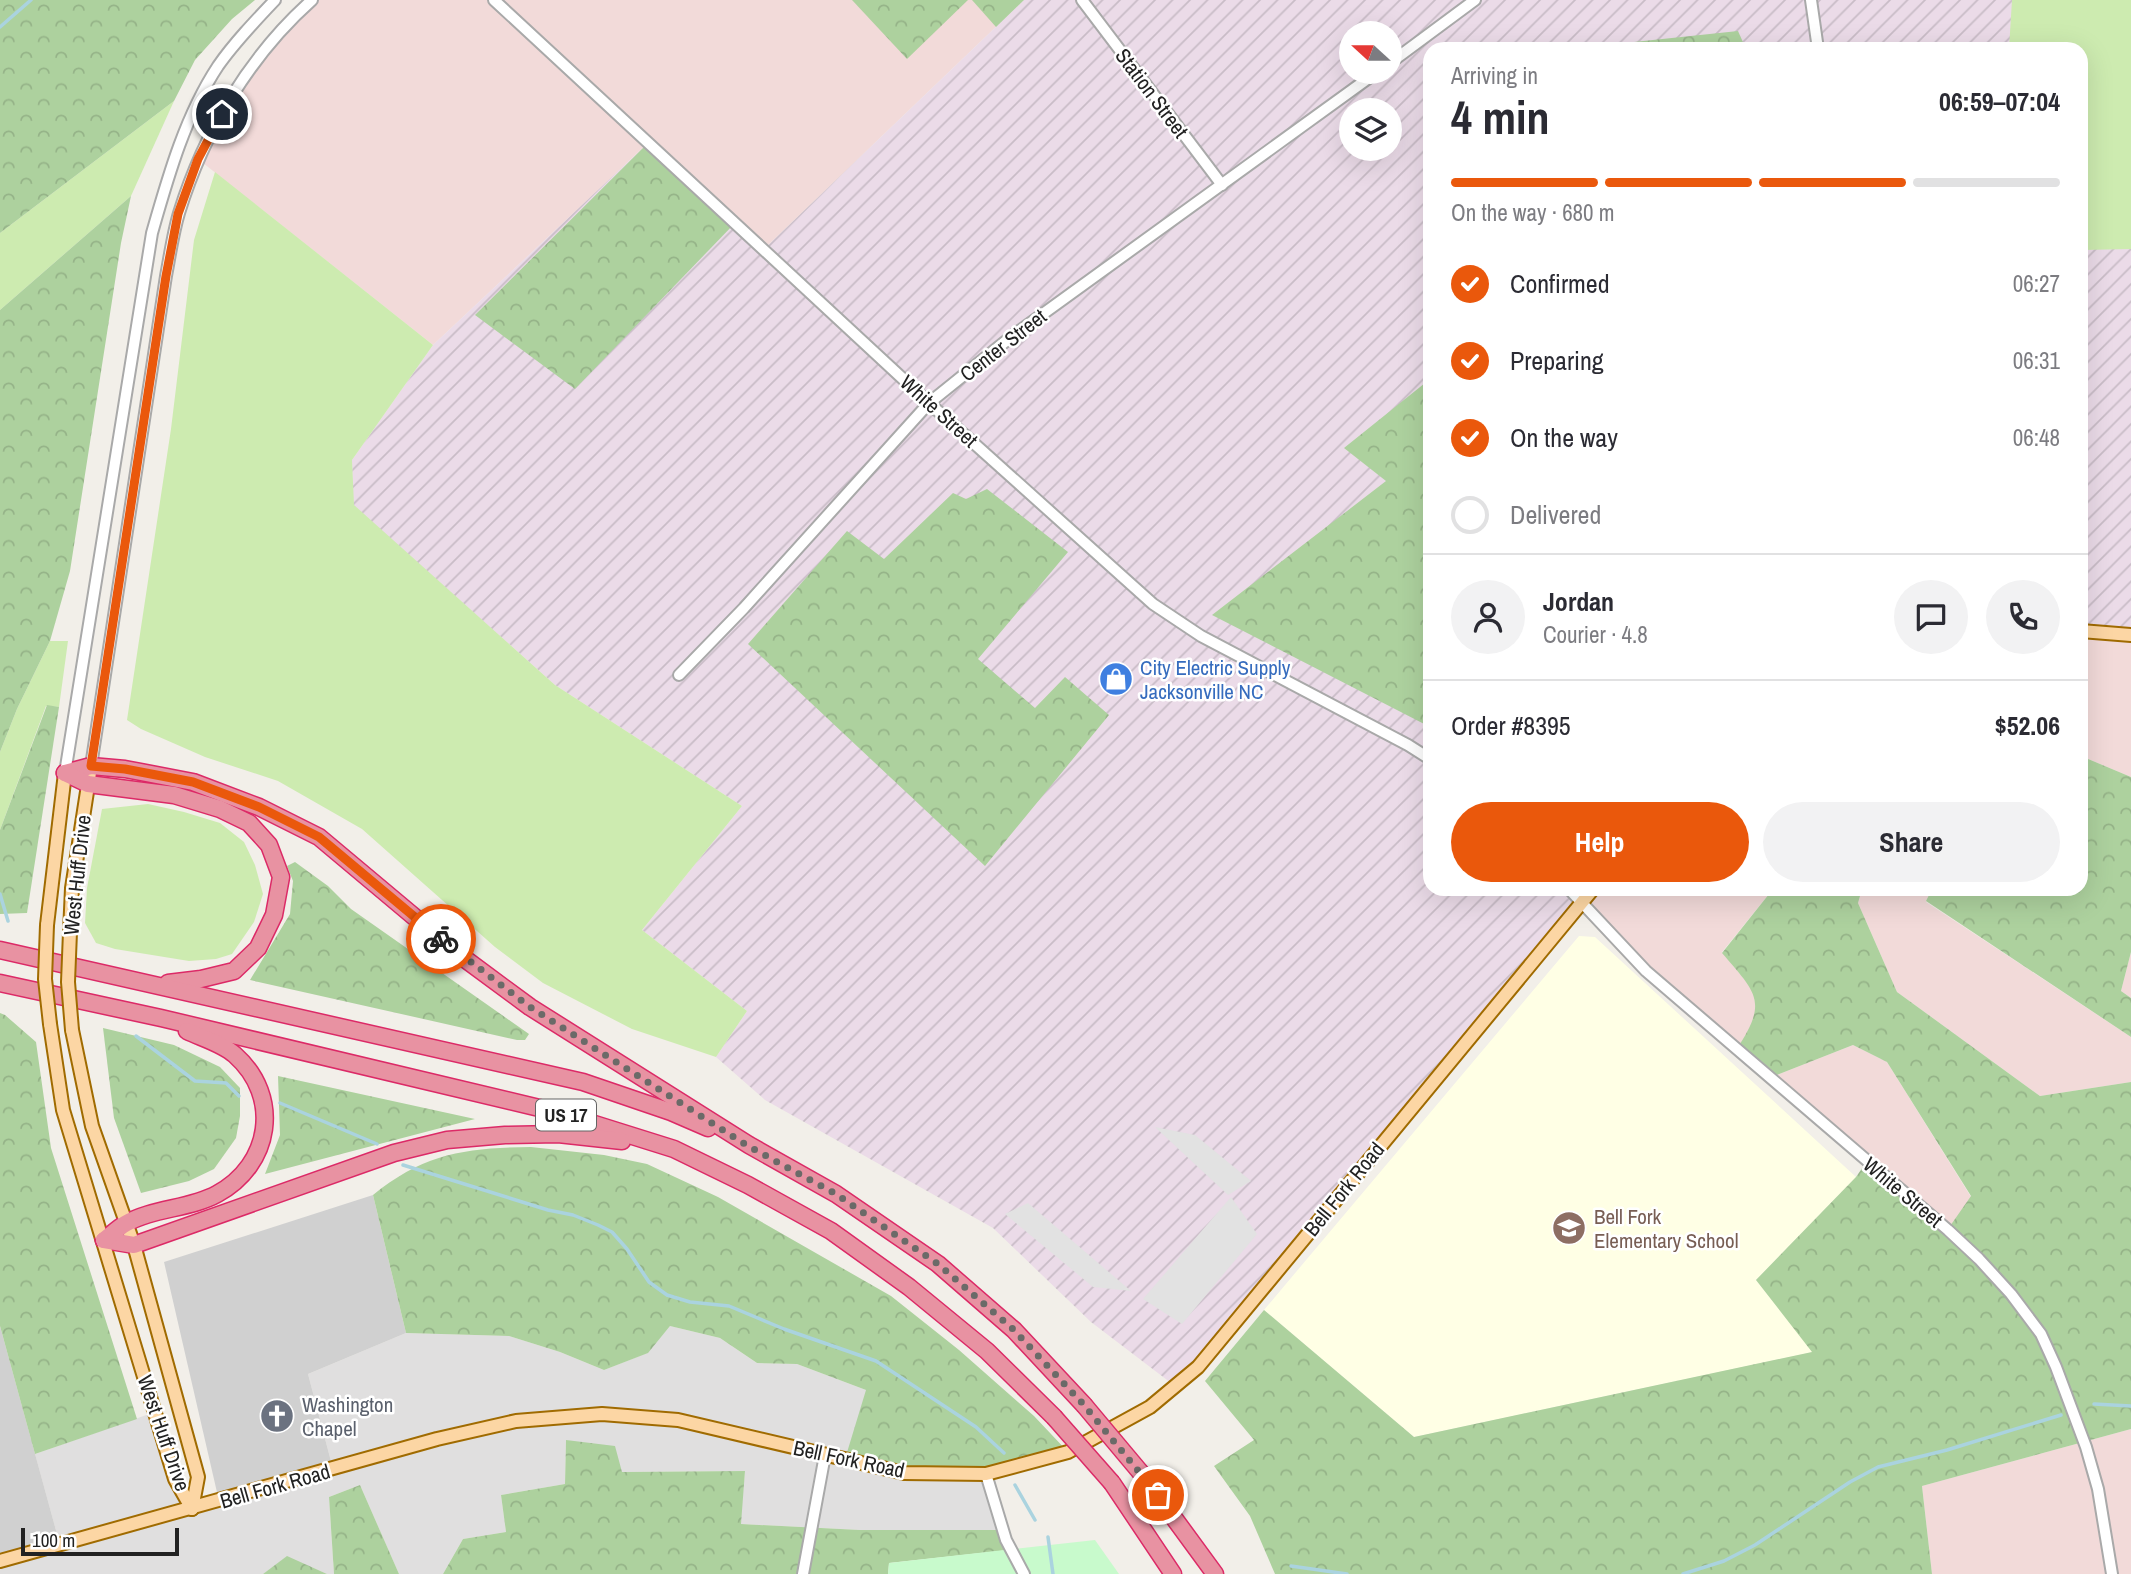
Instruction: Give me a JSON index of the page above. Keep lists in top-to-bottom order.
{
  "streets": {
    "highway": ["US 17"],
    "main road": ["West Huff Drive", "Bell Fork Road"],
    "street": ["Station Street", "Center Street", "White Street"]
  },
  "crossings": [
    ["Station Street", "Center Street"],
    ["Center Street", "White Street"],
    ["White Street", "Bell Fork Road"],
    ["West Huff Drive", "Bell Fork Road"]
  ],
  "places": {
    "shop": ["City Electric Supply Jacksonville NC"],
    "school or university": ["Bell Fork Elementary School"],
    "church": ["Washington Chapel"]
  },
  "scale_bar": "100 m",
  "north": "left",
  "page": {
    "heading": ["4 min", "Arriving in", "06:59–07:04"],
    "panel": [
      "Jordan",
      "Courier · 4.8",
      "Order #8395",
      "$52.06"
    ],
    "bar": "On the way · 680 m",
    "list": [
      ["Confirmed", "06:27"],
      ["Preparing", "06:31"],
      ["On the way", "06:48"],
      "Delivered"
    ],
    "buttons": ["Help", "Share"],
    "scale": "100 m"
  }
}
